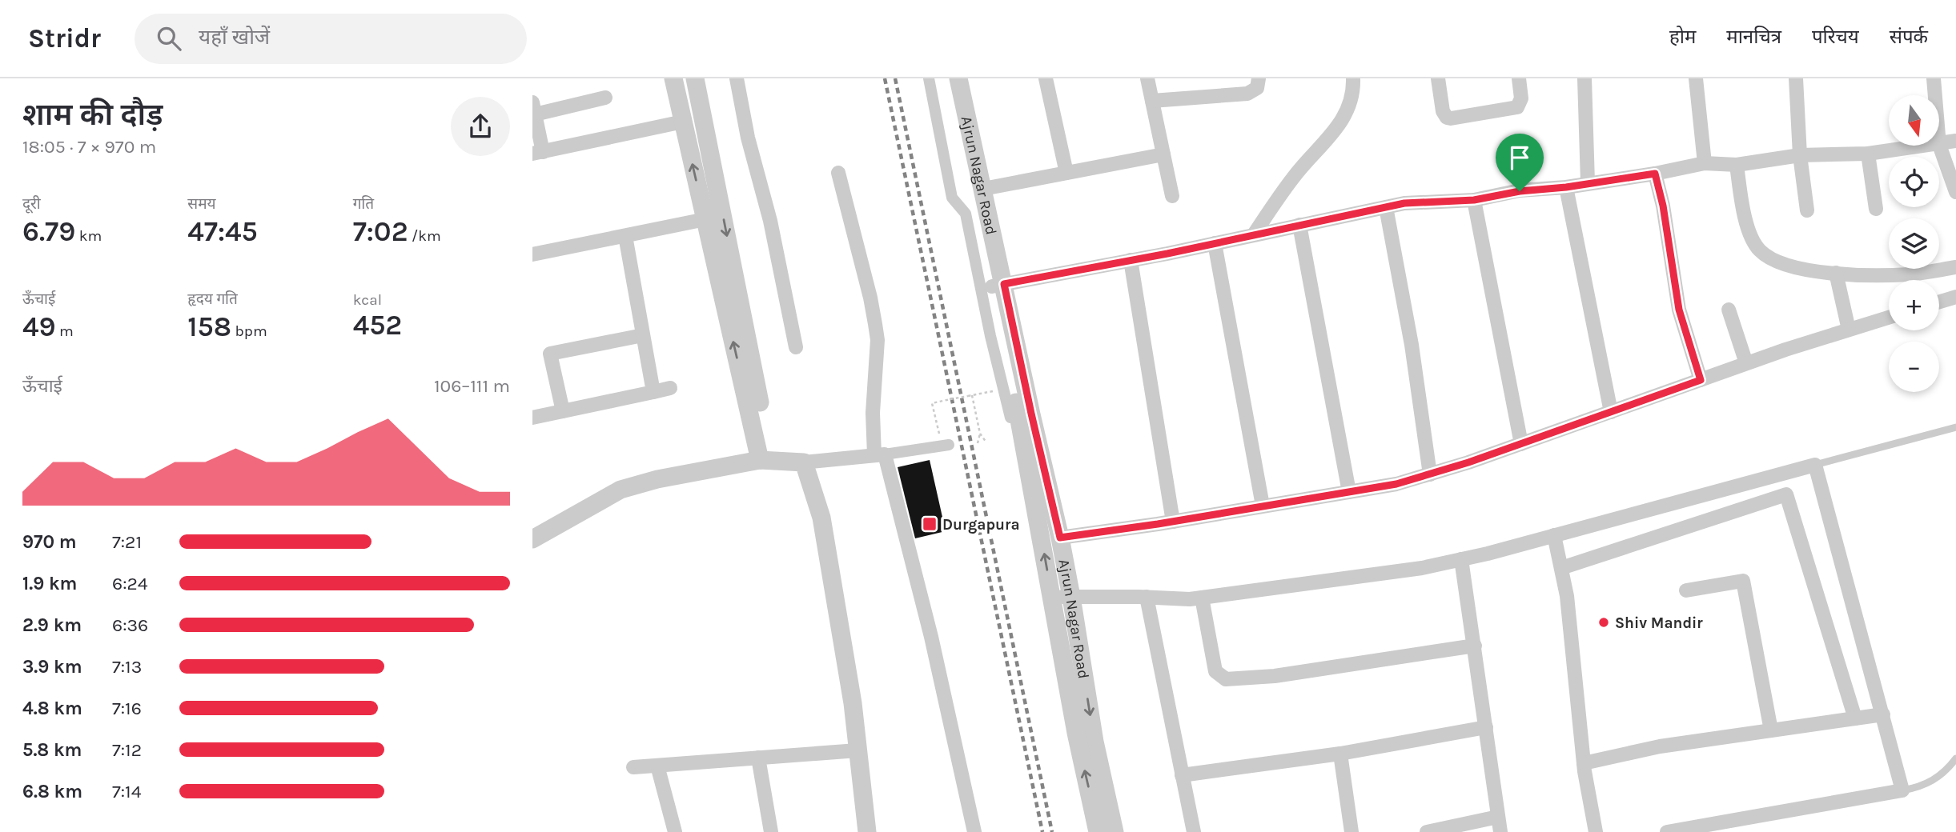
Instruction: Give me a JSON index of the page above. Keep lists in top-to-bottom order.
{
  "streets": {
    "street": ["Ajrun Nagar Road"]
  },
  "places": {
    "transit": ["Durgapura"],
    "other": ["Shiv Mandir"]
  },
  "north": "bottom",
  "page": {
    "header": "Stridr",
    "search": "यहाँ खोजें",
    "nav": [
      "होम",
      "मानचित्र",
      "परिचय",
      "संपर्क"
    ],
    "heading": ["शाम की दौड़", "18:05 · 7 × 970 m"],
    "map_buttons": ["+", "−"],
    "stats": [
      ["दूरी", "6.79 km"],
      ["समय", "47:45"],
      ["गति", "7:02 /km"],
      ["ऊँचाई", "49 m"],
      ["हृदय गति", "158 bpm"],
      ["kcal", "452"]
    ],
    "chart": ["ऊँचाई", "106–111 m"],
    "list": [
      {
        "name": "970 m",
        "note": "7:21"
      },
      {
        "name": "1.9 km",
        "note": "6:24"
      },
      {
        "name": "2.9 km",
        "note": "6:36"
      },
      {
        "name": "3.9 km",
        "note": "7:13"
      },
      {
        "name": "4.8 km",
        "note": "7:16"
      },
      {
        "name": "5.8 km",
        "note": "7:12"
      },
      {
        "name": "6.8 km",
        "note": "7:14"
      }
    ]
  }
}
